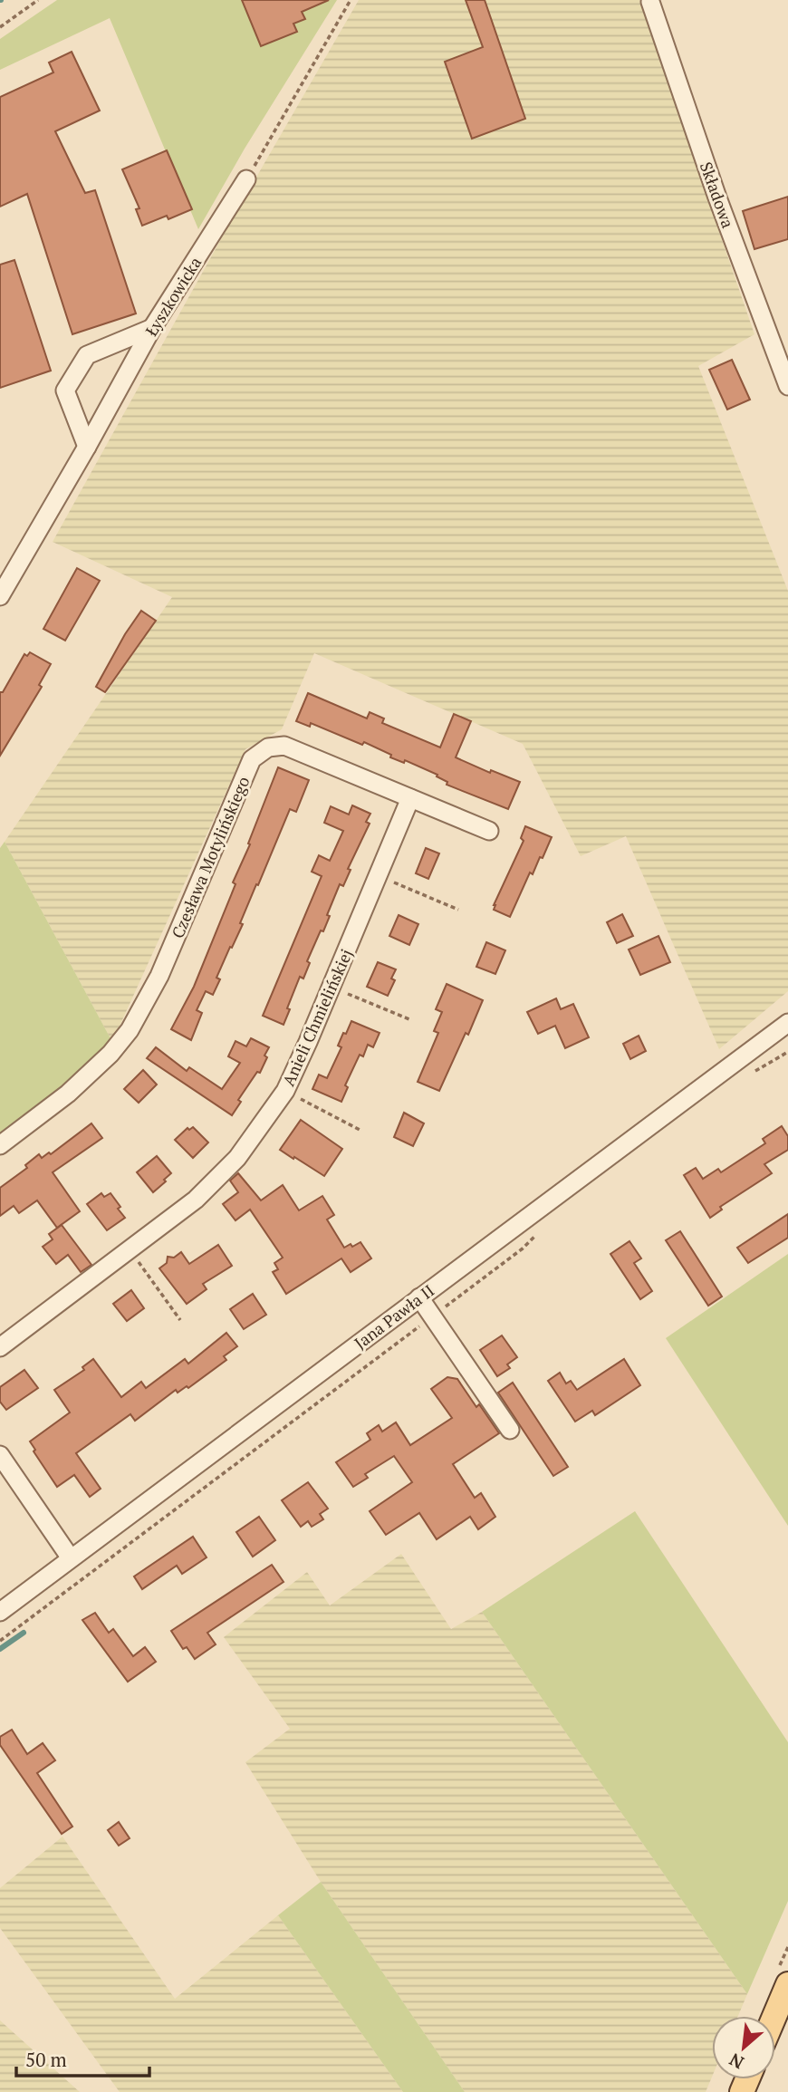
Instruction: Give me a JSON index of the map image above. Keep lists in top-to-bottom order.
{
  "streets": {
    "street": [
      "Składowa",
      "Łyszkowicka",
      "Czesława Motylińskiego",
      "Anieli Chmielińskiej",
      "Jana Pawła II"
    ]
  },
  "crossings": [
    ["Czesława Motylińskiego", "Anieli Chmielińskiej"]
  ],
  "scale_bar": "50 m",
  "north": "bottom left"
}
